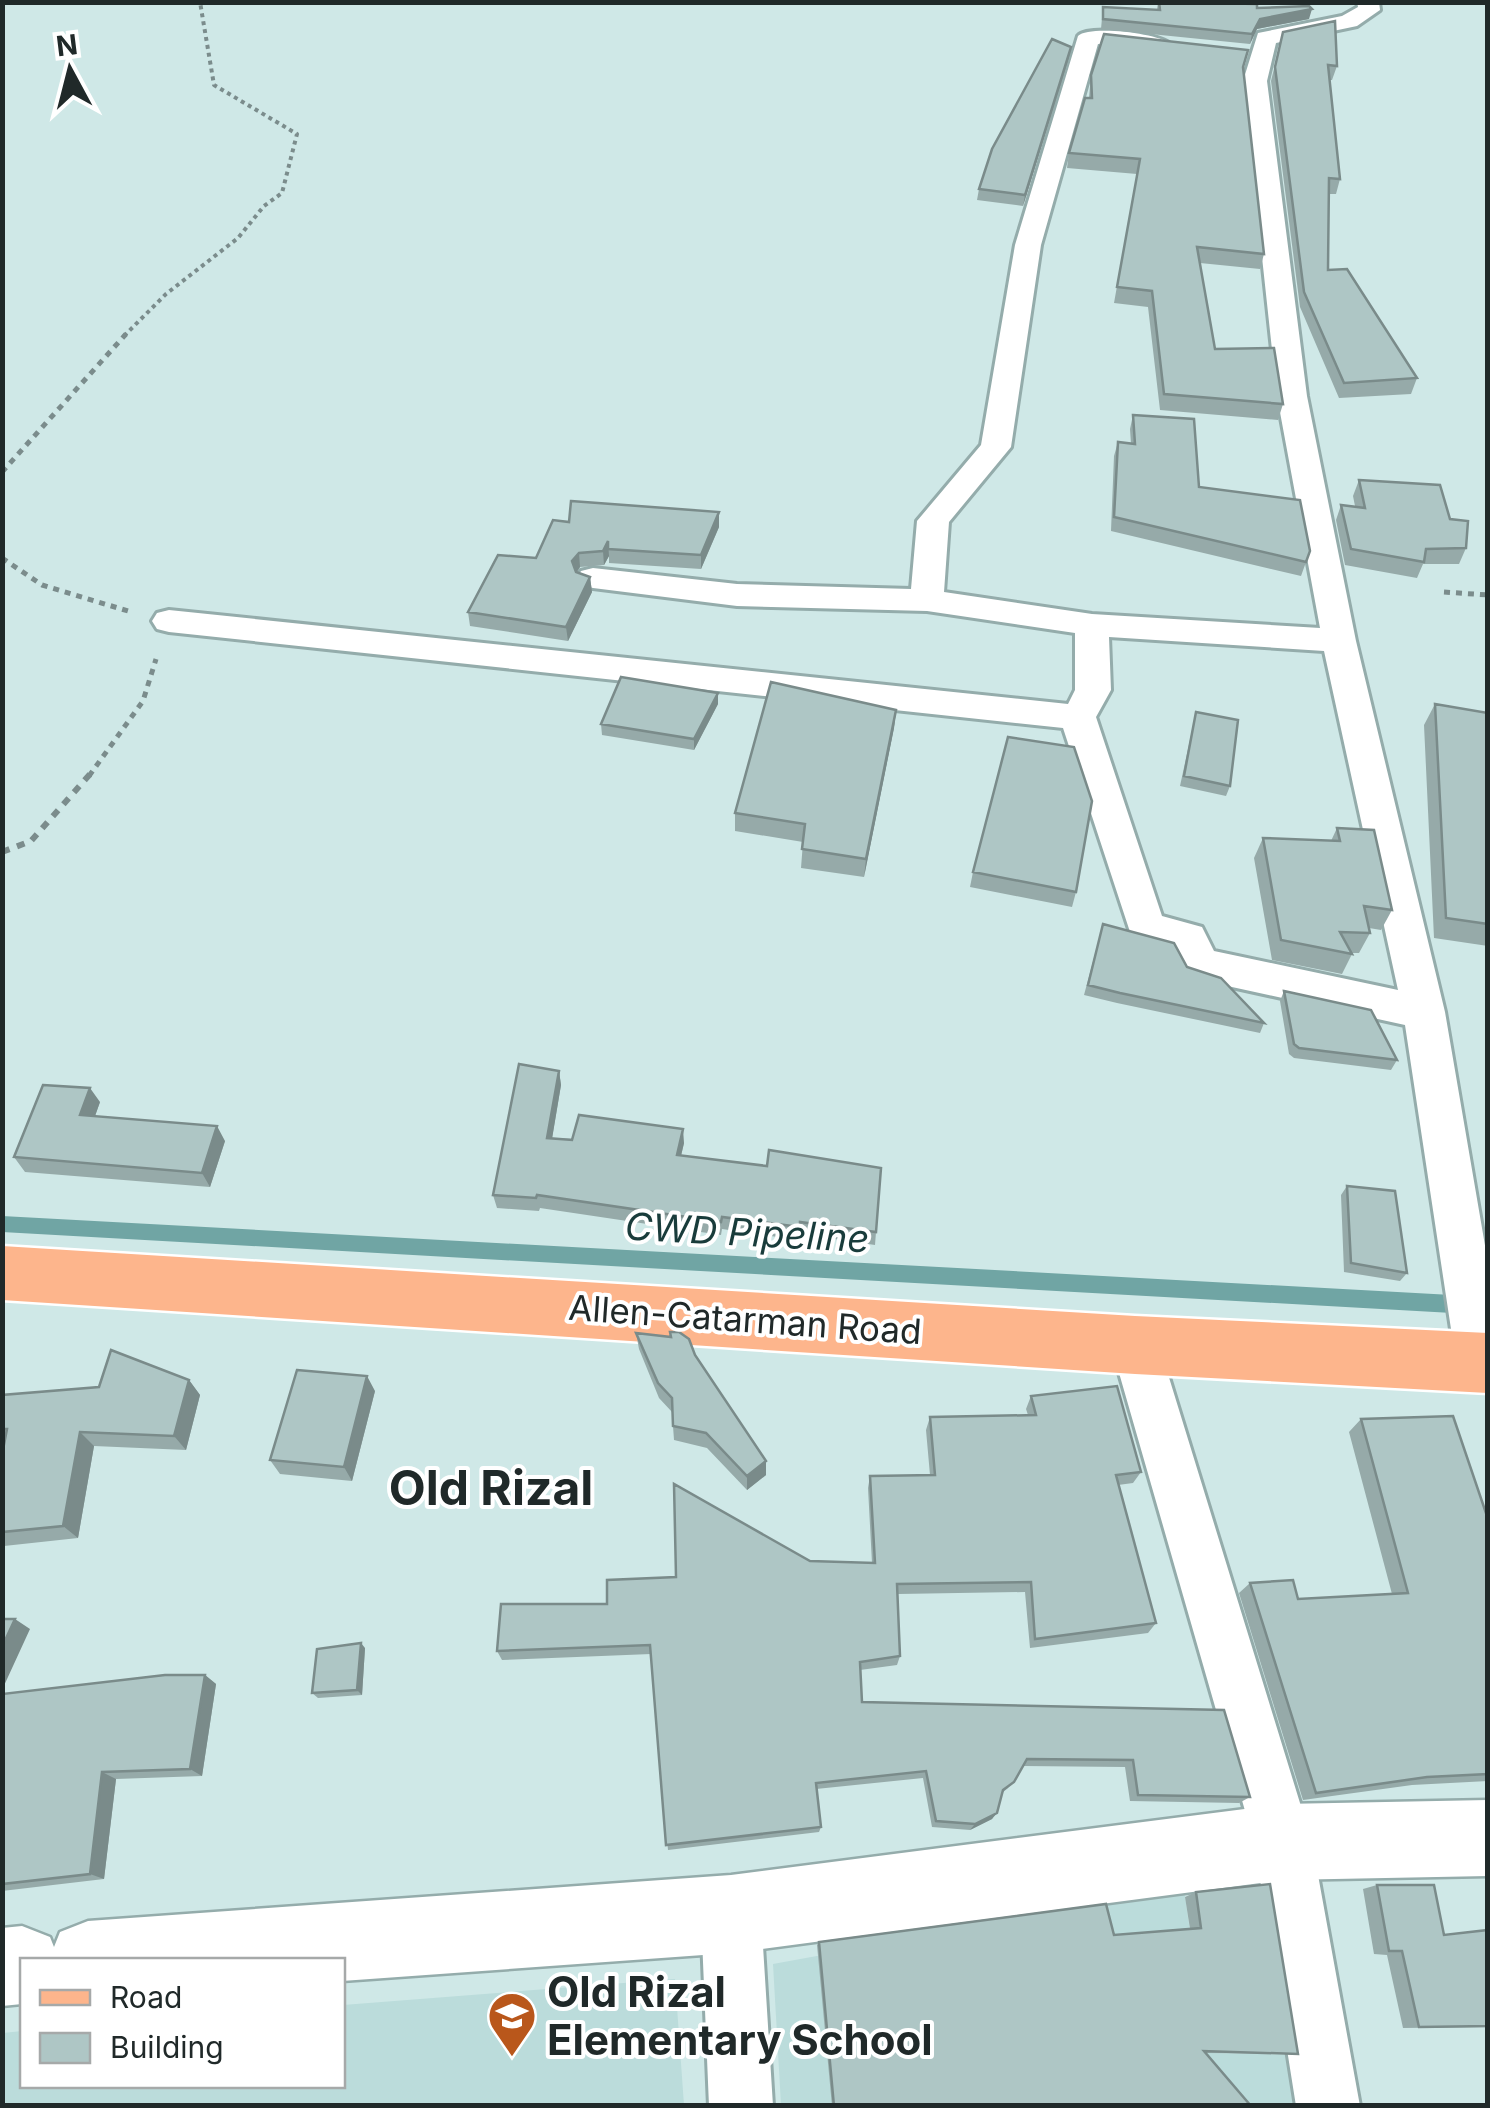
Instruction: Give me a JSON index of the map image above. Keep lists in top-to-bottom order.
{
  "streets": {
    "main road": ["Allen-Catarman Road"]
  },
  "districts": ["Old Rizal"],
  "water": ["CWD Pipeline"],
  "places": {
    "school or university": ["Old Rizal Elementary School"]
  },
  "legend": ["Road", "Building"],
  "north": "top"
}
